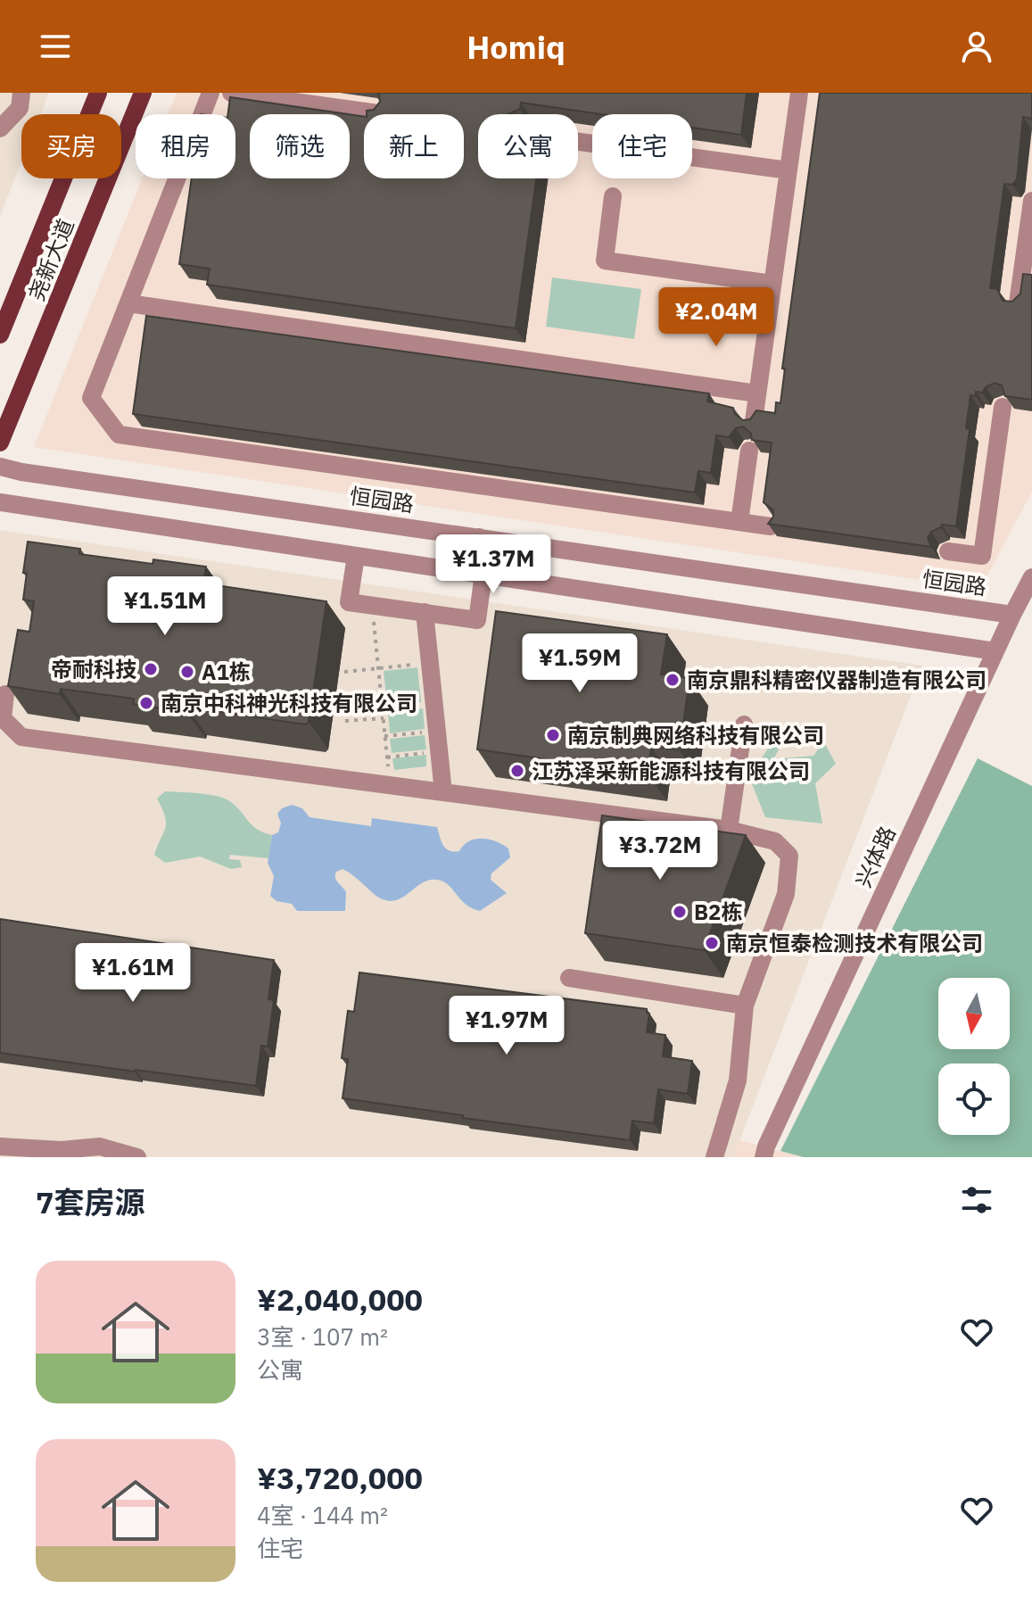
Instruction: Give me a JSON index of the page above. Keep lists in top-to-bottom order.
{
  "streets": {
    "main road": ["尧新大道"],
    "street": ["恒园路", "兴体路"]
  },
  "crossings": [
    ["恒园路", "兴体路"]
  ],
  "places": [
    "帝耐科技",
    "A1栋",
    "南京鼎科精密仪器制造有限公司",
    "南京中科神光科技有限公司",
    "南京制典网络科技有限公司",
    "江苏泽采新能源科技有限公司",
    "B2栋",
    "南京恒泰检测技术有限公司"
  ],
  "north": "bottom",
  "page": {
    "header": "Homiq",
    "chip": [
      "买房",
      "租房",
      "筛选",
      "新上",
      "公寓",
      "住宅"
    ],
    "price": [
      "¥2.04M",
      "¥1.37M",
      "¥1.51M",
      "¥1.59M",
      "¥3.72M",
      "¥1.61M",
      "¥1.97M"
    ],
    "heading": "7套房源",
    "list": [
      {
        "name": "¥2,040,000",
        "note": "3室 · 107 m² · 公寓"
      },
      {
        "name": "¥3,720,000",
        "note": "4室 · 144 m² · 住宅"
      }
    ]
  }
}
